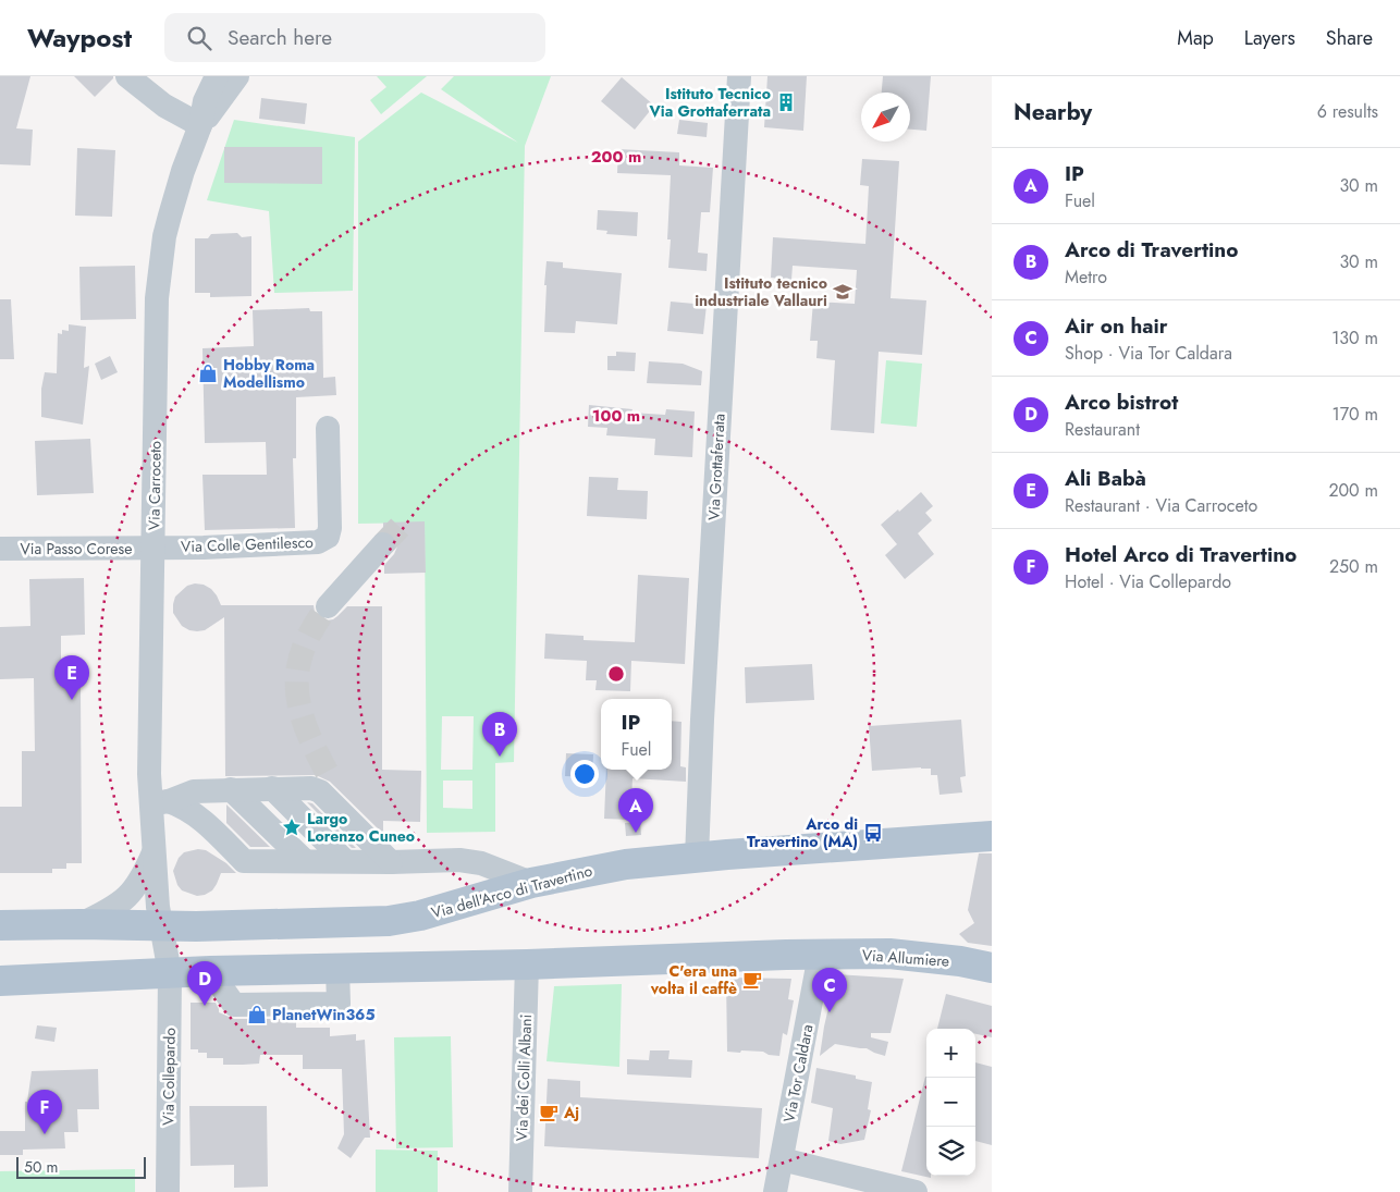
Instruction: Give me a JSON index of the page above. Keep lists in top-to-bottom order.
{
  "streets": {
    "main road": ["Via dell'Arco di Travertino", "Via Allumiere"],
    "street": [
      "Via Grottaferrata",
      "Via Carroceto",
      "Via Colle Gentilesco",
      "Via Passo Corese",
      "Via Tor Caldara",
      "Via Collepardo",
      "Via dei Colli Albani"
    ]
  },
  "crossings": [
    ["Via Grottaferrata", "Via dell'Arco di Travertino"],
    ["Via Carroceto", "Via Colle Gentilesco"],
    ["Via Carroceto", "Via Passo Corese"],
    ["Via Carroceto", "Via dell'Arco di Travertino"],
    ["Via Colle Gentilesco", "Via Passo Corese"],
    ["Via Allumiere", "Via Tor Caldara"]
  ],
  "places": {
    "building": ["Istituto Tecnico Via Grottaferrata"],
    "school or university": ["Istituto tecnico industriale Vallauri"],
    "shop": ["Hobby Roma Modellismo", "PlanetWin365"],
    "place": ["Largo Lorenzo Cuneo"],
    "bus stop": ["Arco di Travertino (MA)"],
    "cafe": ["C'era una volta il caffè", "Aj"]
  },
  "scale_bar": "50 m",
  "north": "bottom left",
  "page": {
    "header": "Waypost",
    "search": "Search here",
    "nav": ["Map", "Layers", "Share"],
    "heading": ["Nearby", "6 results"],
    "list": [
      {
        "mark": "A",
        "name": "IP",
        "note": "Fuel",
        "value": "30 m"
      },
      {
        "mark": "B",
        "name": "Arco di Travertino",
        "note": "Metro",
        "value": "30 m"
      },
      {
        "mark": "C",
        "name": "Air on hair",
        "note": "Shop · Via Tor Caldara",
        "value": "130 m"
      },
      {
        "mark": "D",
        "name": "Arco bistrot",
        "note": "Restaurant",
        "value": "170 m"
      },
      {
        "mark": "E",
        "name": "Ali Babà",
        "note": "Restaurant · Via Carroceto",
        "value": "200 m"
      },
      {
        "mark": "F",
        "name": "Hotel Arco di Travertino",
        "note": "Hotel · Via Collepardo",
        "value": "250 m"
      }
    ],
    "pins": [
      "E",
      "B",
      "A",
      "D",
      "C",
      "F"
    ],
    "popup": ["IP", "Fuel"],
    "map_buttons": ["+", "−"],
    "scale": "50 m"
  },
  "rings": ["200 m", "100 m"]
}
